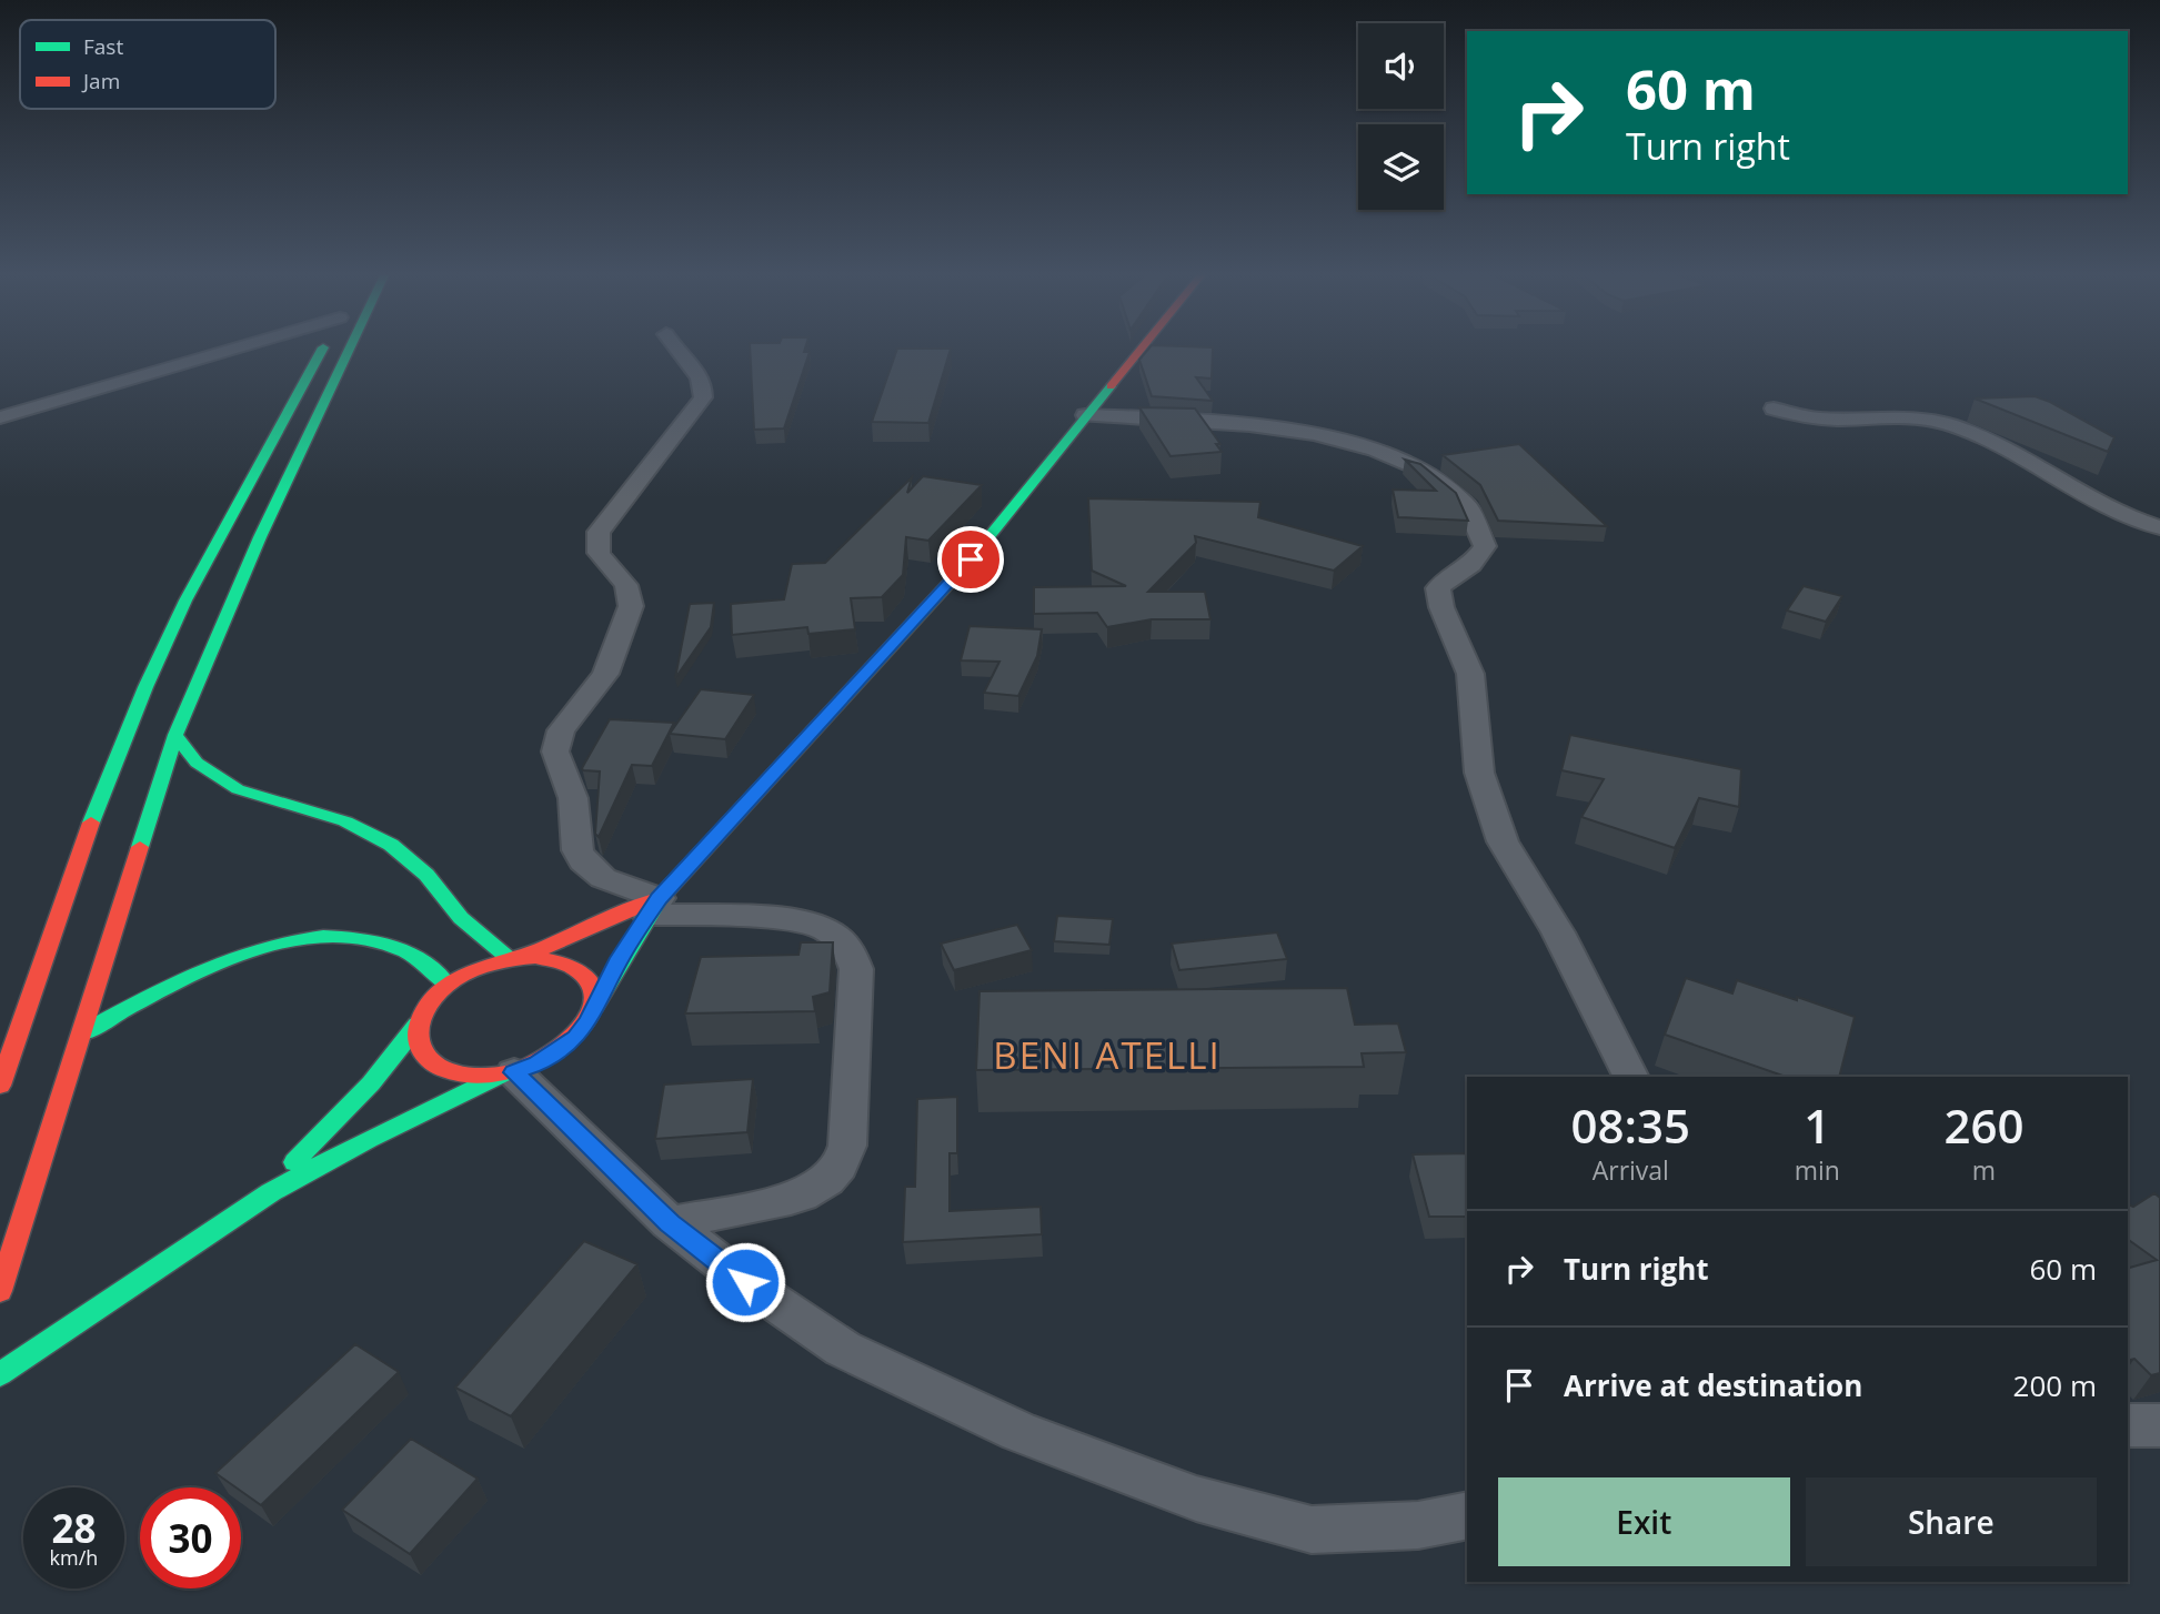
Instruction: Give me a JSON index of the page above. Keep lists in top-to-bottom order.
{
  "districts": ["BENI ATELLI"],
  "legend": ["Fast", "Jam"],
  "page": {
    "turn": ["60 m", "Turn right"],
    "eta": [
      "08:35",
      "Arrival",
      "1",
      "min",
      "260",
      "m"
    ],
    "list": [
      {
        "name": "Turn right",
        "value": "60 m"
      },
      {
        "name": "Arrive at destination",
        "value": "200 m"
      }
    ],
    "buttons": ["Exit", "Share"],
    "speed": "28 km/h",
    "limit": "30"
  }
}
